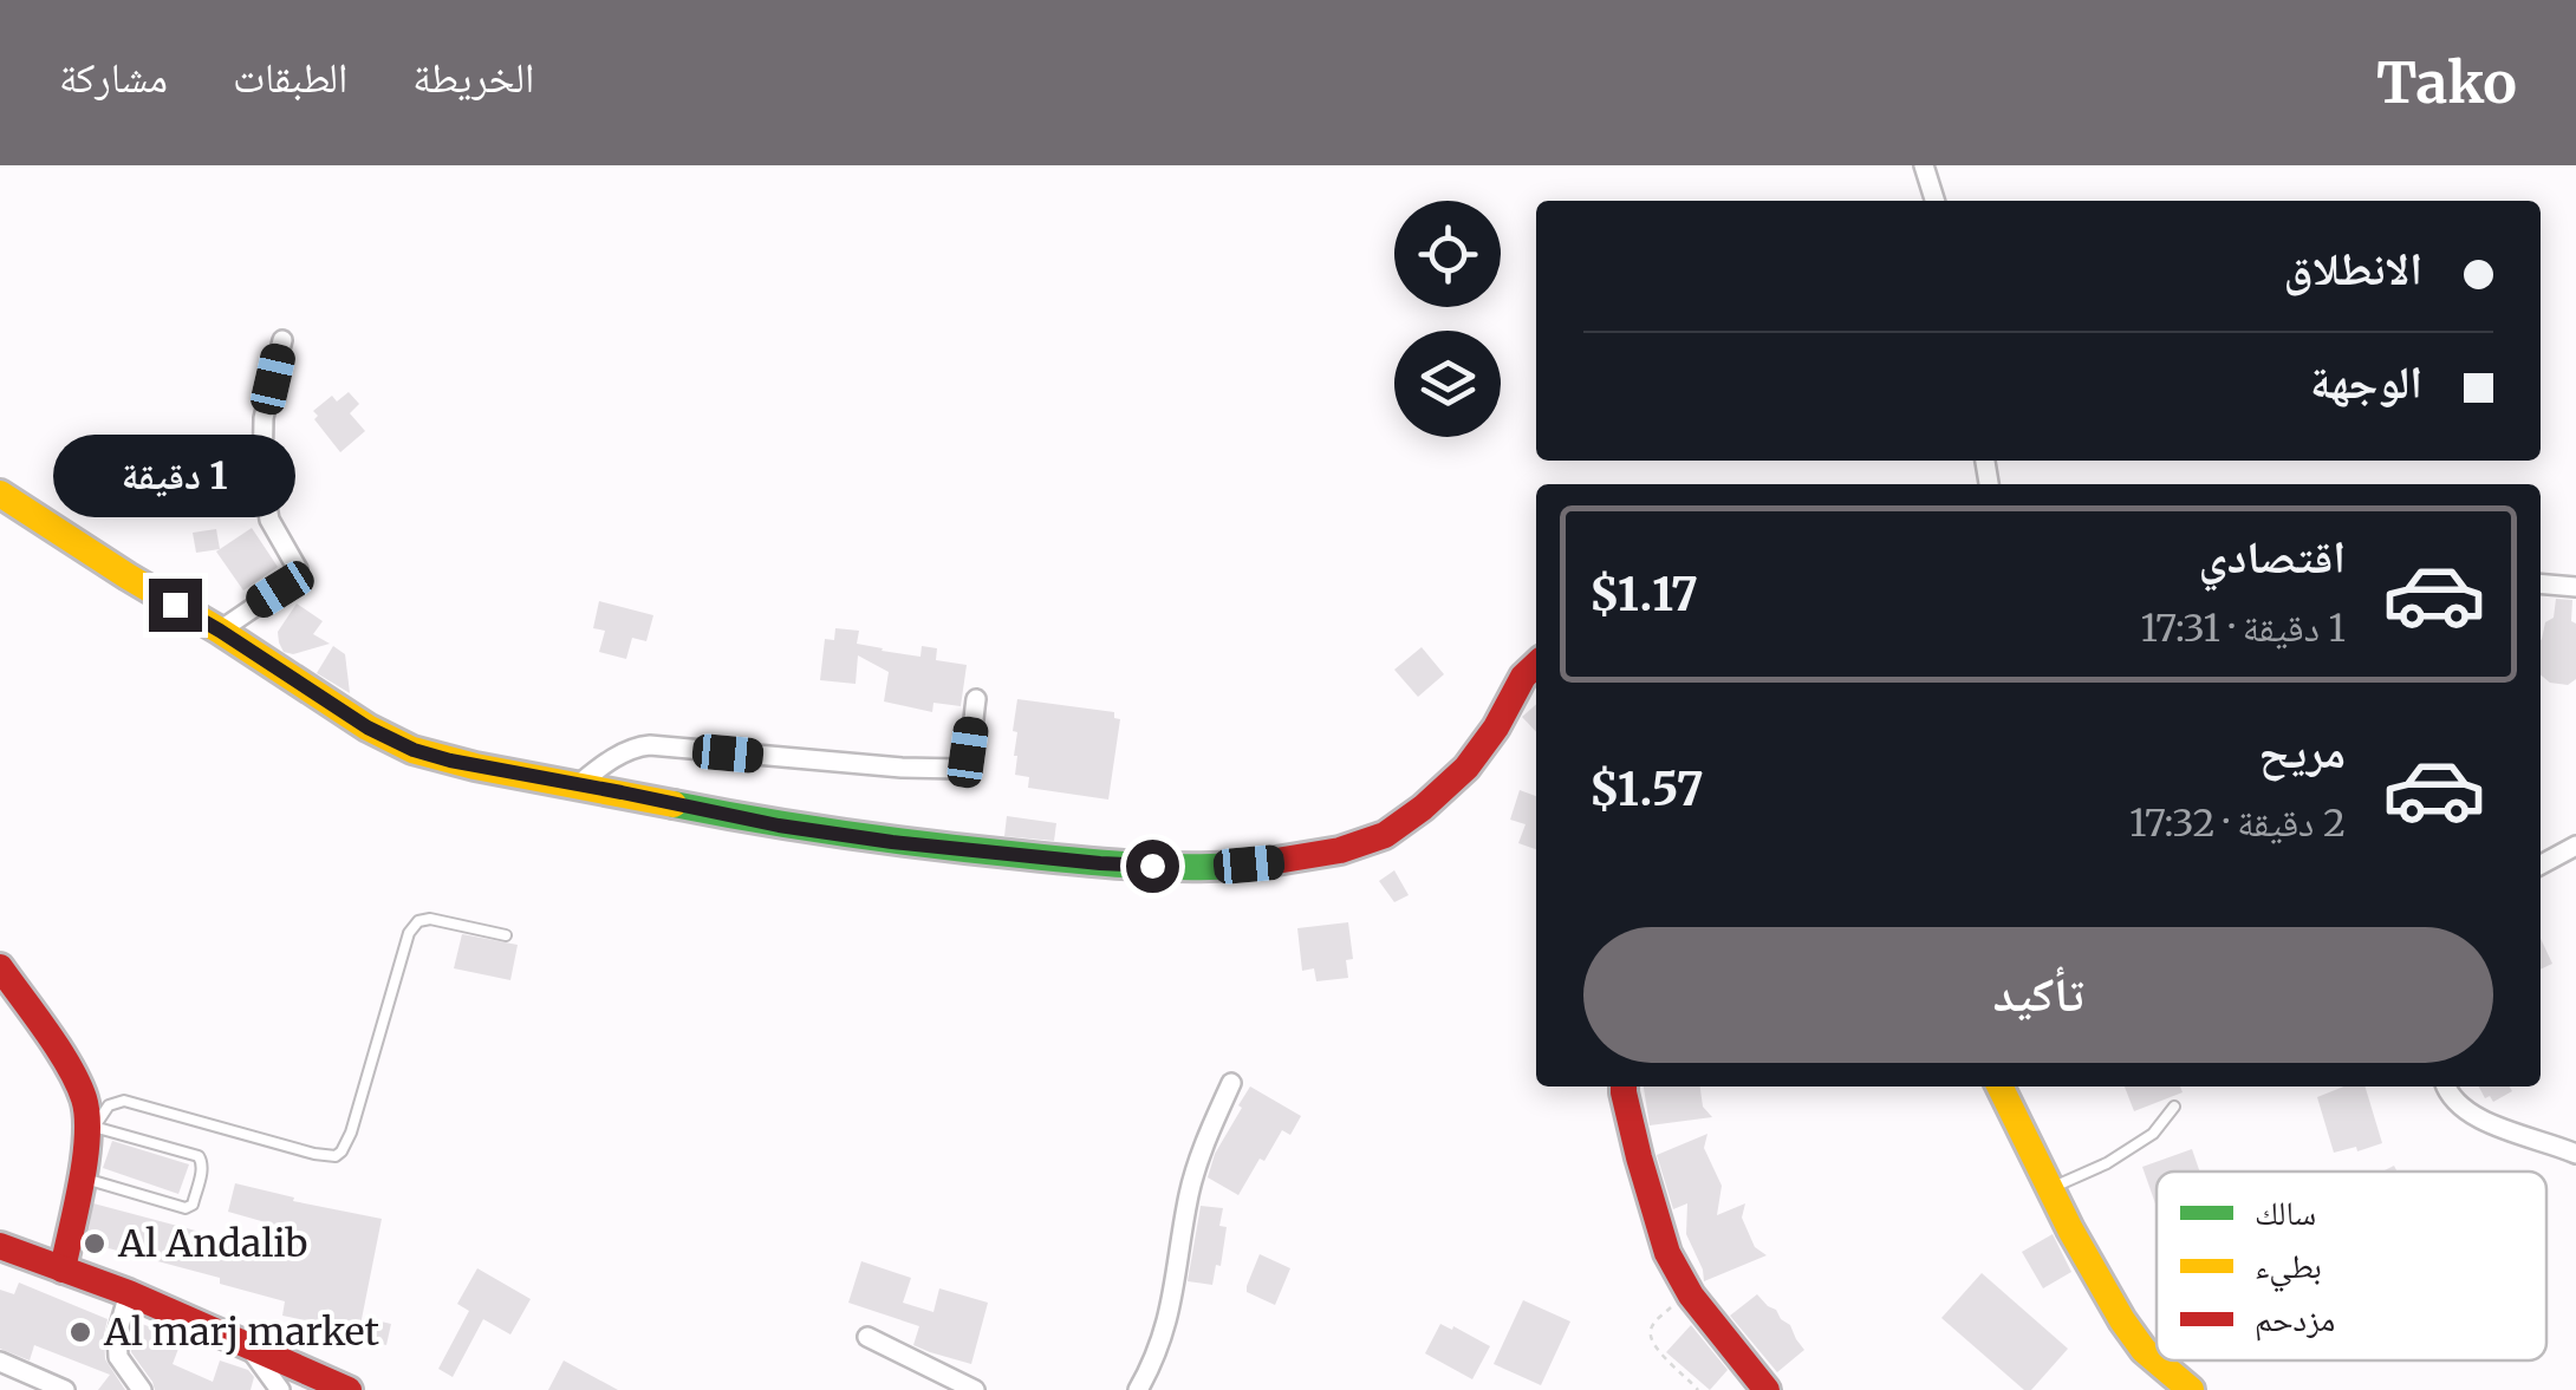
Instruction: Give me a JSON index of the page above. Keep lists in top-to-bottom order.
{
  "places": ["Al Andalib", "Al marj market"],
  "legend": ["سالك", "بطيء", "مزدحم"],
  "page": {
    "header": "Tako",
    "nav": ["الخريطة", "الطبقات", "مشاركة"],
    "banner": ["الانطلاق", "الوجهة"],
    "bubble": "1 دقيقة",
    "list": [
      {
        "name": "اقتصادي",
        "note": "1 دقيقة · 17:31",
        "value": "$1.17"
      },
      {
        "name": "مريح",
        "note": "2 دقيقة · 17:32",
        "value": "$1.57"
      }
    ],
    "buttons": "تأكيد"
  }
}
